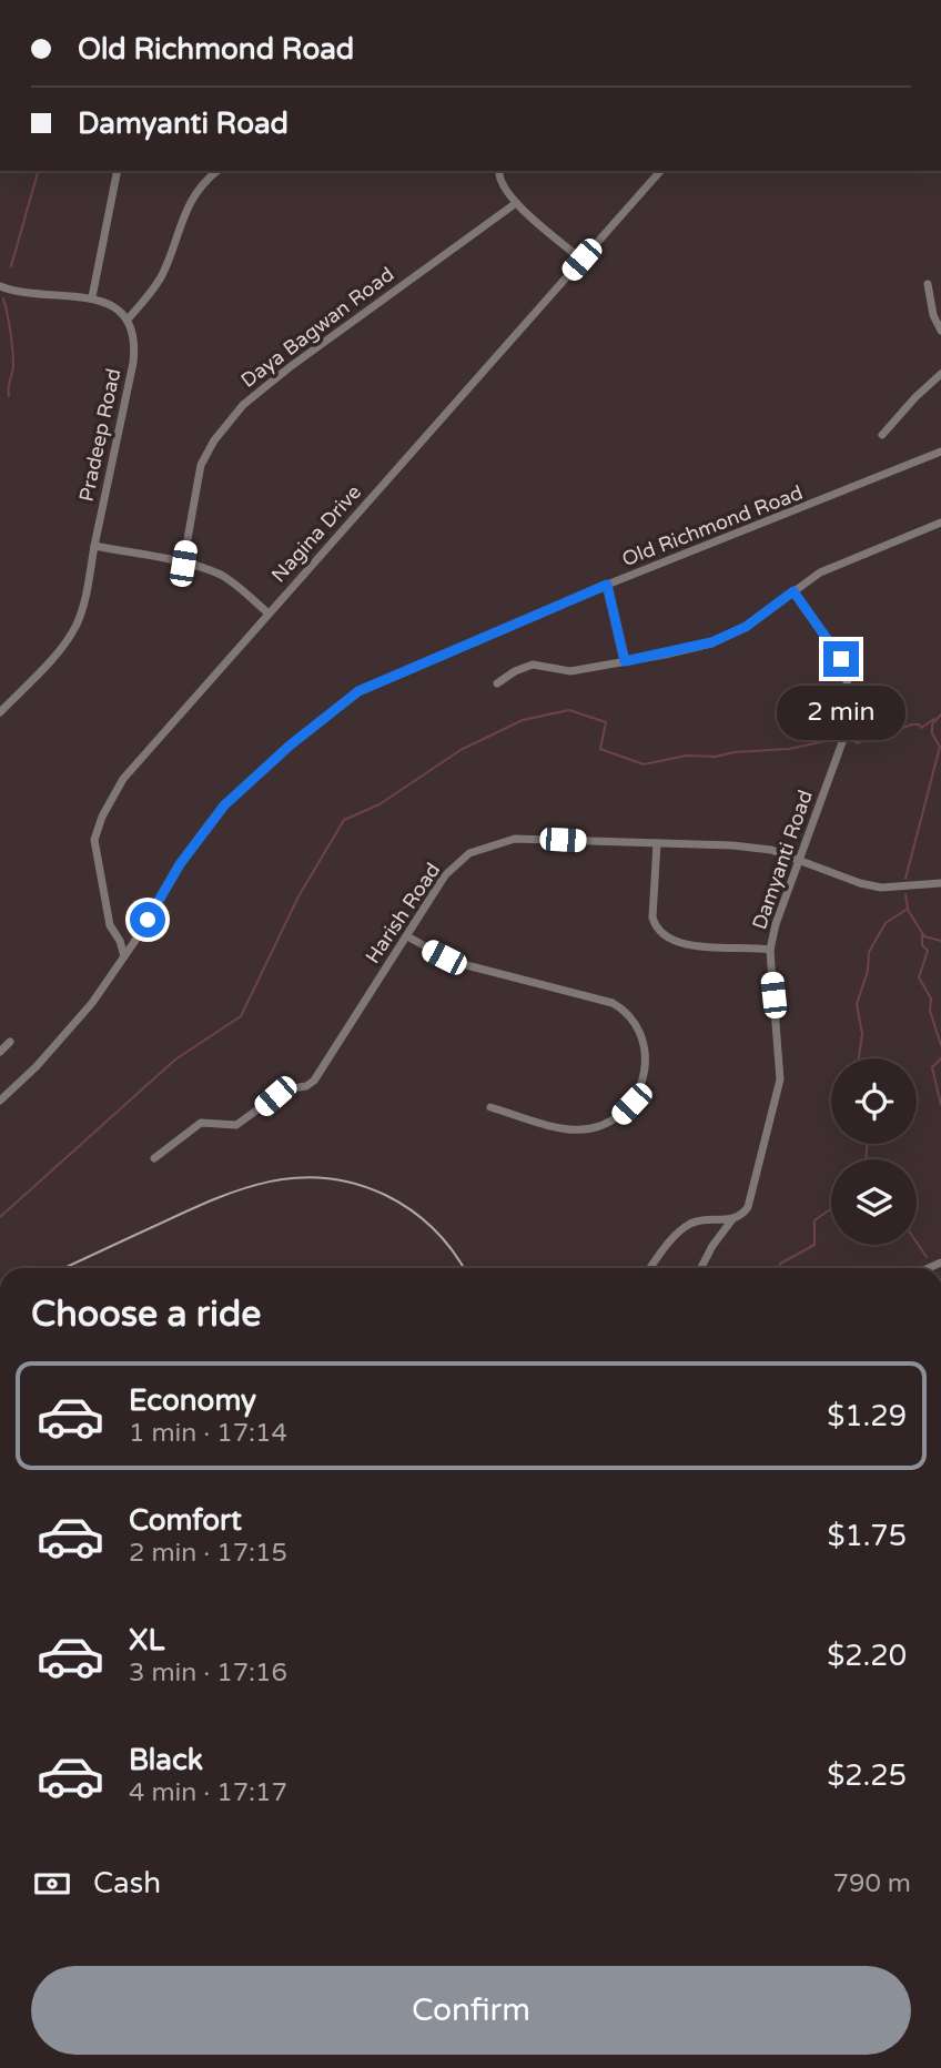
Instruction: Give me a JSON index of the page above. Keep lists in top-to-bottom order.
{
  "streets": {
    "street": [
      "Daya Bagwan Road",
      "Pradeep Road",
      "Old Richmond Road",
      "Nagina Drive",
      "Damyanti Road",
      "Harish Road"
    ]
  },
  "crossings": [
    ["Old Richmond Road", "Nagina Drive"],
    ["Damyanti Road", "Harish Road"]
  ],
  "page": {
    "banner": ["Old Richmond Road", "Damyanti Road"],
    "bubble": "2 min",
    "heading": "Choose a ride",
    "list": [
      {
        "name": "Economy",
        "note": "1 min · 17:14",
        "value": "$1.29"
      },
      {
        "name": "Comfort",
        "note": "2 min · 17:15",
        "value": "$1.75"
      },
      {
        "name": "XL",
        "note": "3 min · 17:16",
        "value": "$2.20"
      },
      {
        "name": "Black",
        "note": "4 min · 17:17",
        "value": "$2.25"
      }
    ],
    "pay": ["Cash", "790 m"],
    "buttons": "Confirm"
  }
}
